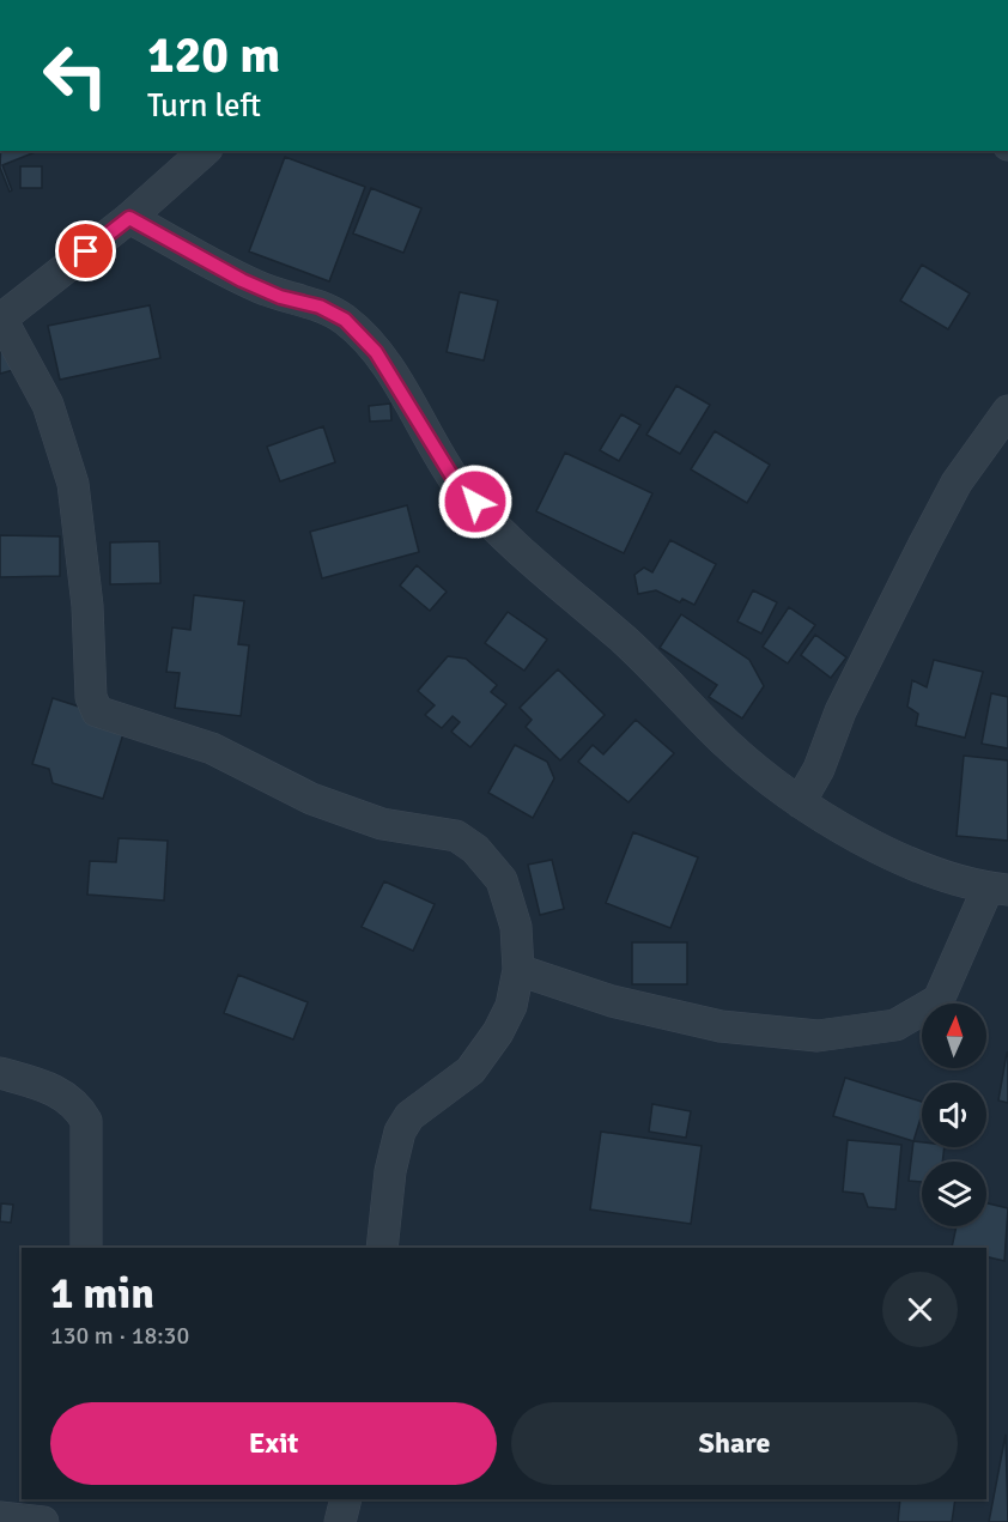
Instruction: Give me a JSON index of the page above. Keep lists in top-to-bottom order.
{
  "north": "top",
  "page": {
    "turn": ["120 m", "Turn left"],
    "heading": ["1 min", "130 m · 18:30"],
    "buttons": ["Exit", "Share"]
  }
}
